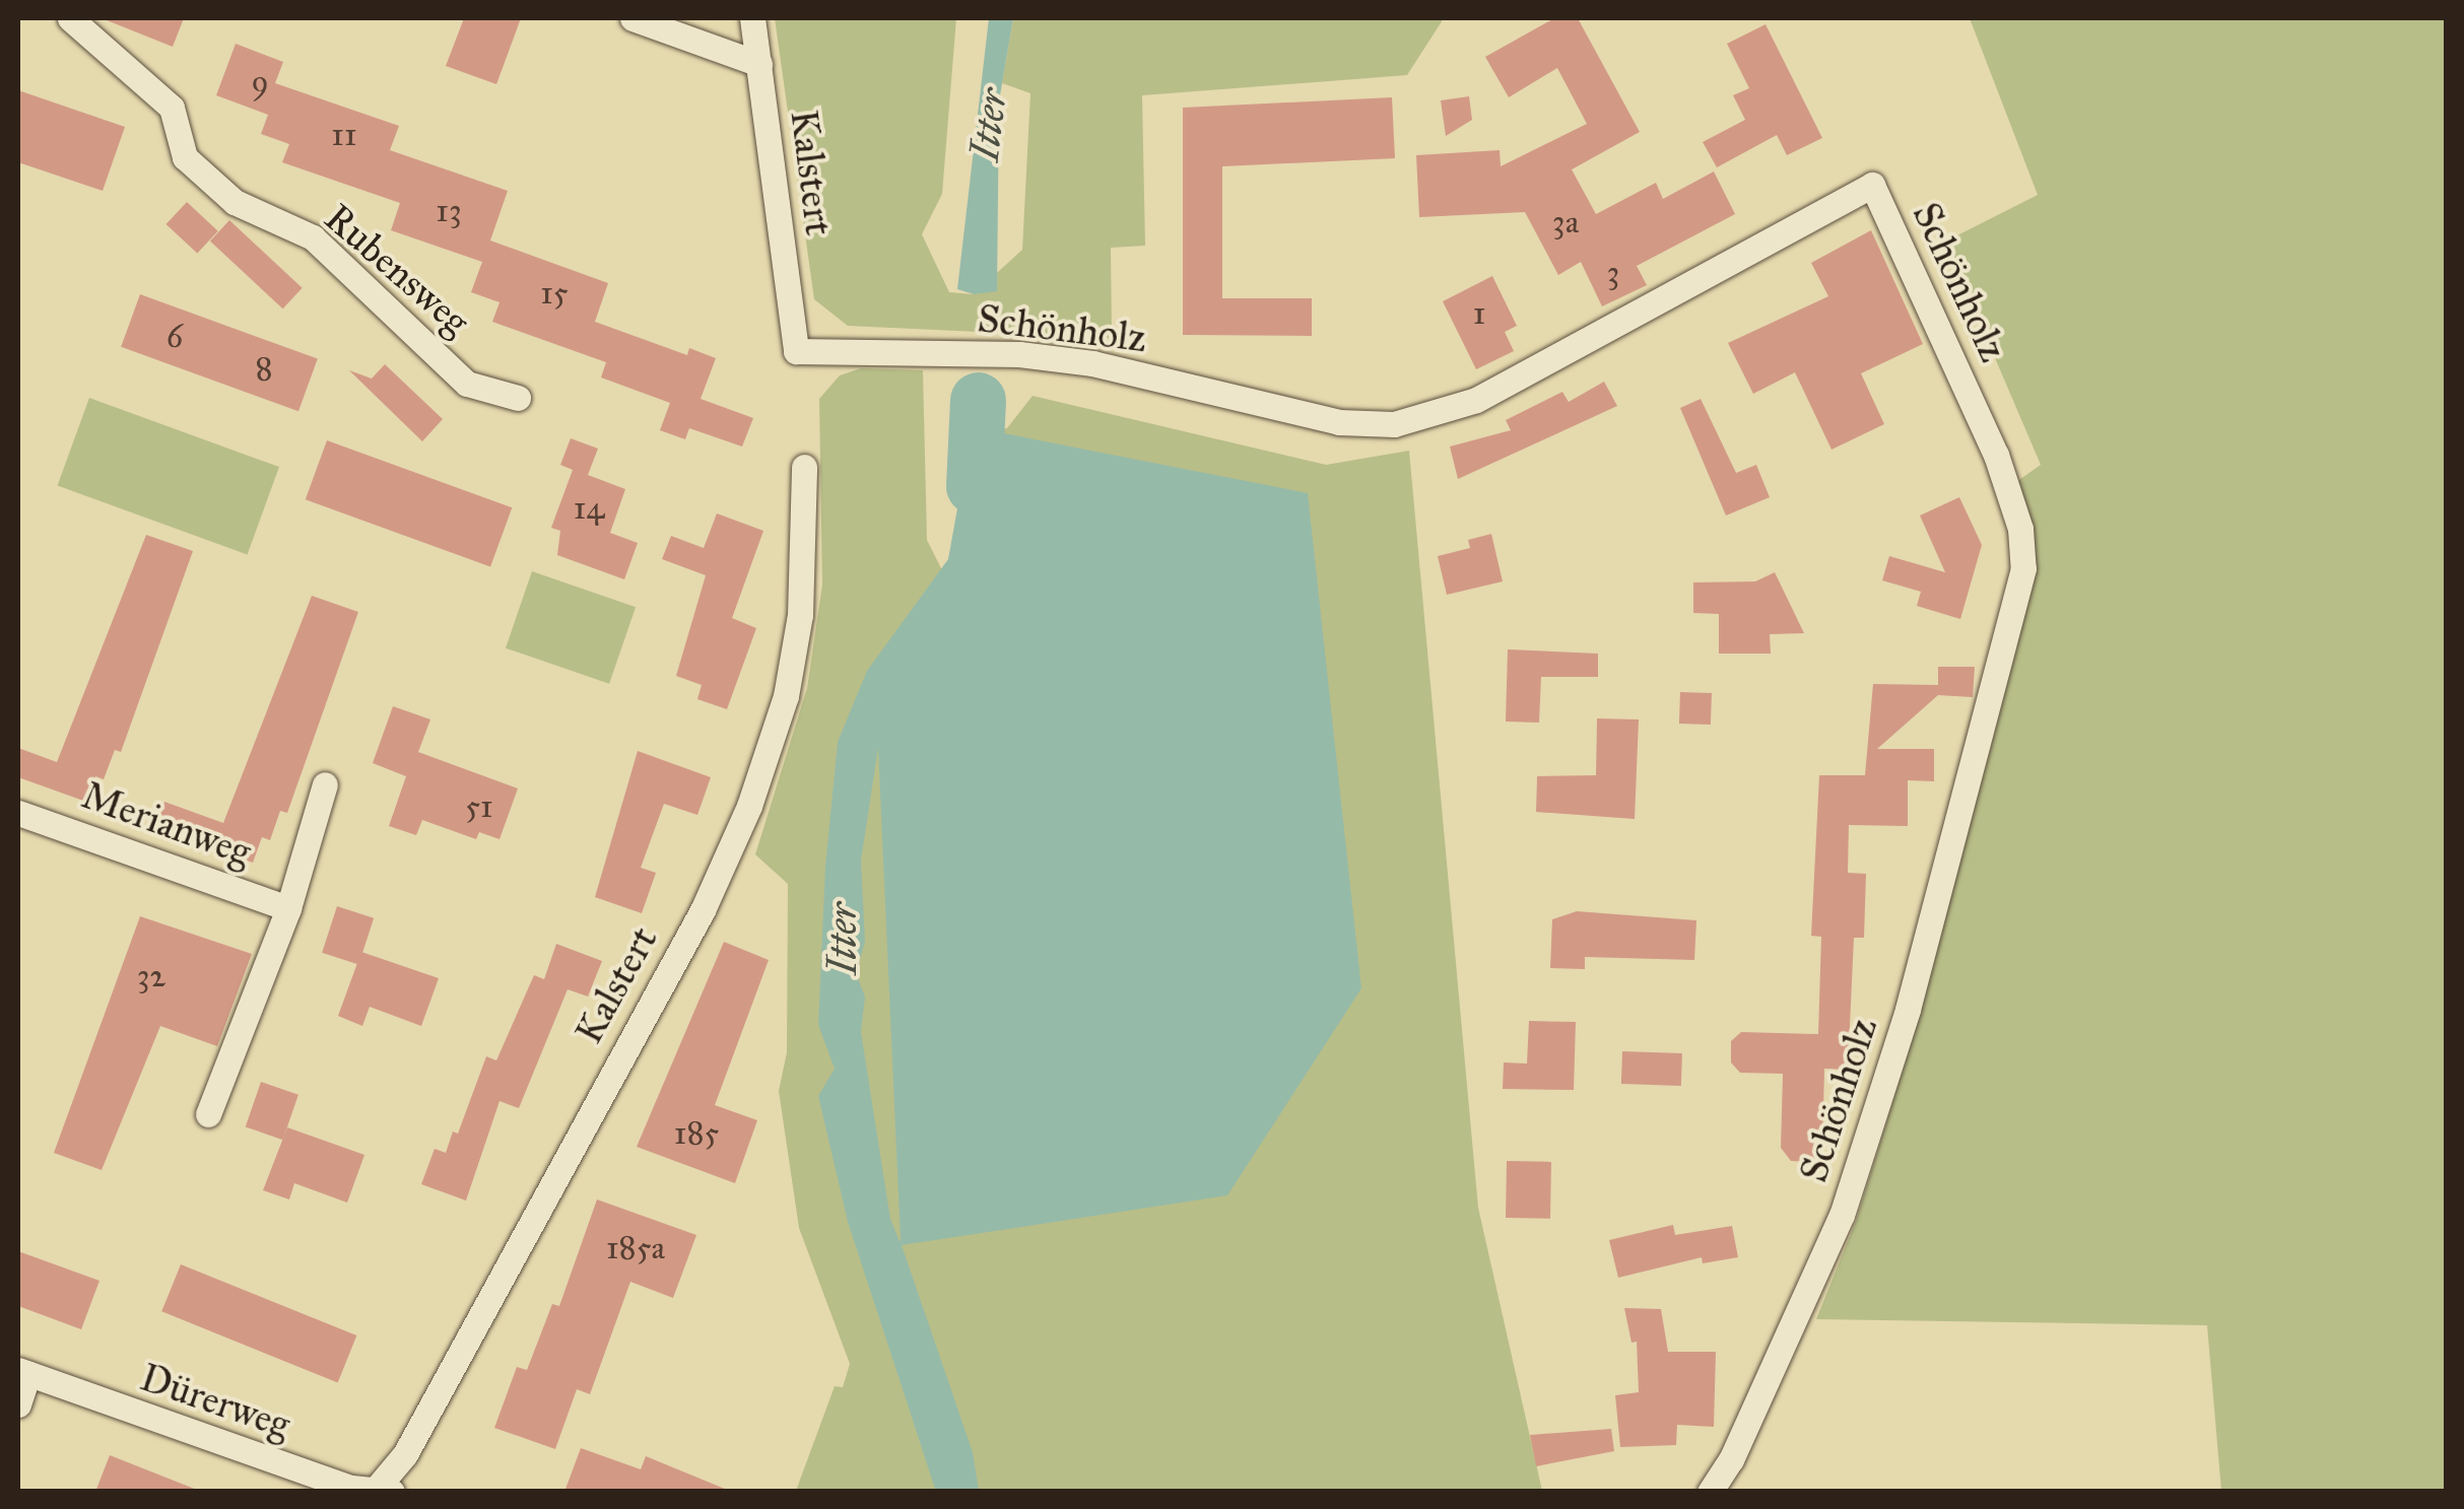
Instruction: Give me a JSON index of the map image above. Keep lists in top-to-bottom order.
{
  "streets": {
    "street": [
      "Kalstert",
      "Rubensweg",
      "Schönholz",
      "Merianweg",
      "Dürerweg"
    ]
  },
  "crossings": [
    ["Kalstert", "Schönholz"],
    ["Kalstert", "Dürerweg"]
  ],
  "water": ["Itter"],
  "house_numbers": [
    "9",
    "11",
    "13",
    "3a",
    "3",
    "15",
    "1",
    "6",
    "8",
    "14",
    "51",
    "32",
    "185",
    "185a"
  ]
}
